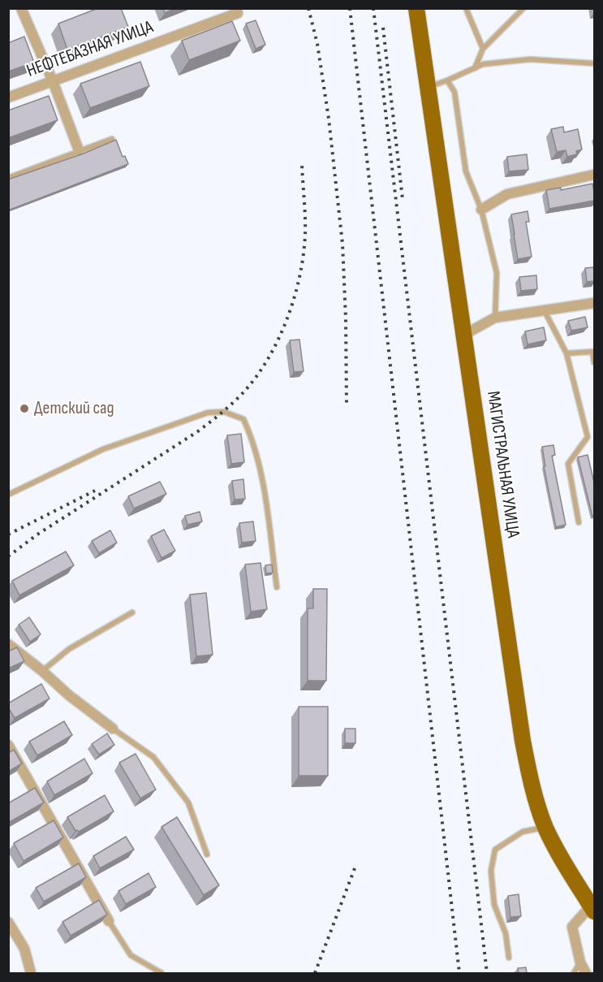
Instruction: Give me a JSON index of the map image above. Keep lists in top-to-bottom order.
{
  "streets": {
    "main road": ["МАГИСТРАЛЬНАЯ УЛИЦА"],
    "street": ["НЕФТЕБАЗНАЯ УЛИЦА"]
  },
  "places": ["Детский сад"]
}
